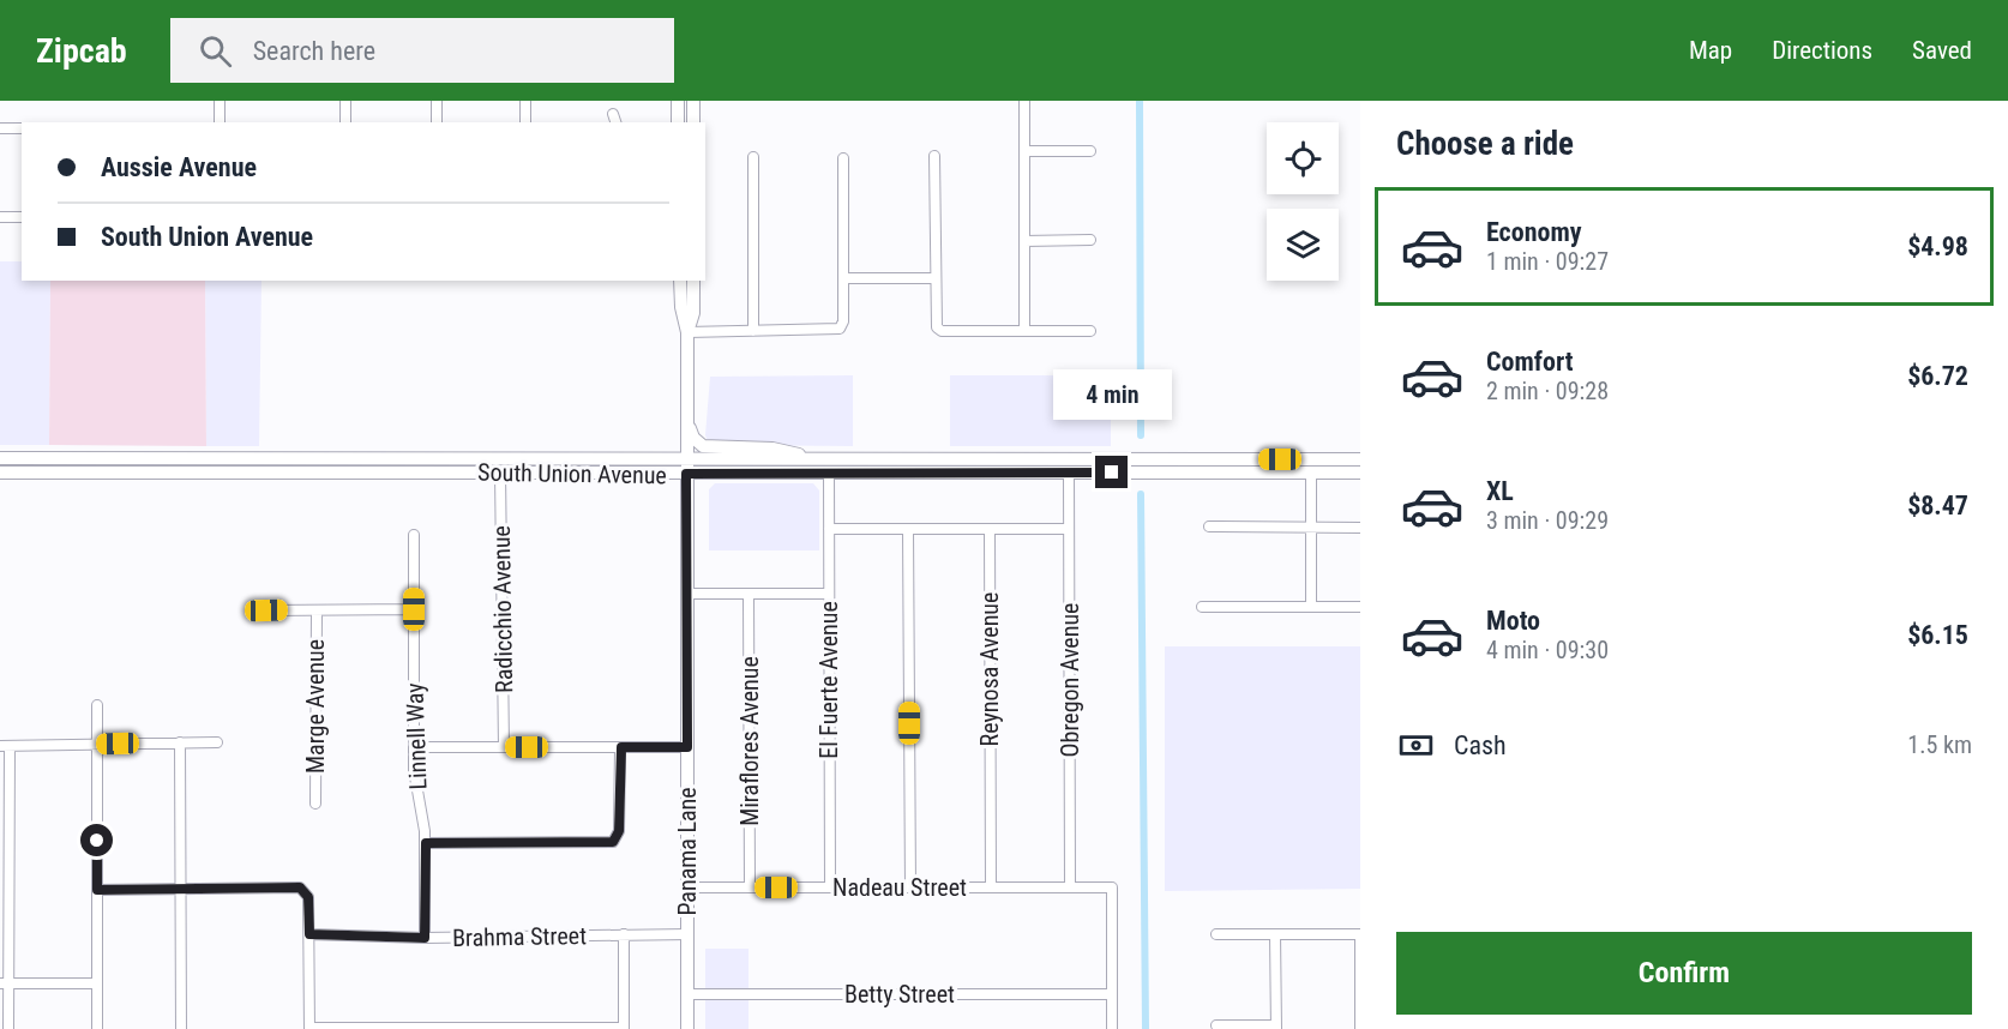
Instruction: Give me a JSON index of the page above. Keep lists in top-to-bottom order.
{
  "streets": {
    "main road": ["South Union Avenue", "Panama Lane"],
    "street": [
      "Radicchio Avenue",
      "Reynosa Avenue",
      "El Fuerte Avenue",
      "Obregon Avenue",
      "Marge Avenue",
      "Linnell Way",
      "Miraflores Avenue",
      "Nadeau Street",
      "Brahma Street",
      "Betty Street"
    ]
  },
  "crossings": [
    ["South Union Avenue", "Radicchio Avenue"],
    ["South Union Avenue", "El Fuerte Avenue"],
    ["South Union Avenue", "Obregon Avenue"],
    ["South Union Avenue", "Panama Lane"],
    ["Reynosa Avenue", "Nadeau Street"],
    ["El Fuerte Avenue", "Nadeau Street"],
    ["Obregon Avenue", "Nadeau Street"],
    ["Linnell Way", "Brahma Street"],
    ["Miraflores Avenue", "Nadeau Street"],
    ["Panama Lane", "Nadeau Street"],
    ["Panama Lane", "Brahma Street"],
    ["Panama Lane", "Betty Street"],
    ["Nadeau Street", "Betty Street"]
  ],
  "page": {
    "header": "Zipcab",
    "search": "Search here",
    "nav": ["Map", "Directions", "Saved"],
    "heading": "Choose a ride",
    "banner": ["Aussie Avenue", "South Union Avenue"],
    "list": [
      {
        "name": "Economy",
        "note": "1 min · 09:27",
        "value": "$4.98"
      },
      {
        "name": "Comfort",
        "note": "2 min · 09:28",
        "value": "$6.72"
      },
      {
        "name": "XL",
        "note": "3 min · 09:29",
        "value": "$8.47"
      },
      {
        "name": "Moto",
        "note": "4 min · 09:30",
        "value": "$6.15"
      }
    ],
    "bubble": "4 min",
    "pay": ["Cash", "1.5 km"],
    "buttons": "Confirm"
  }
}
